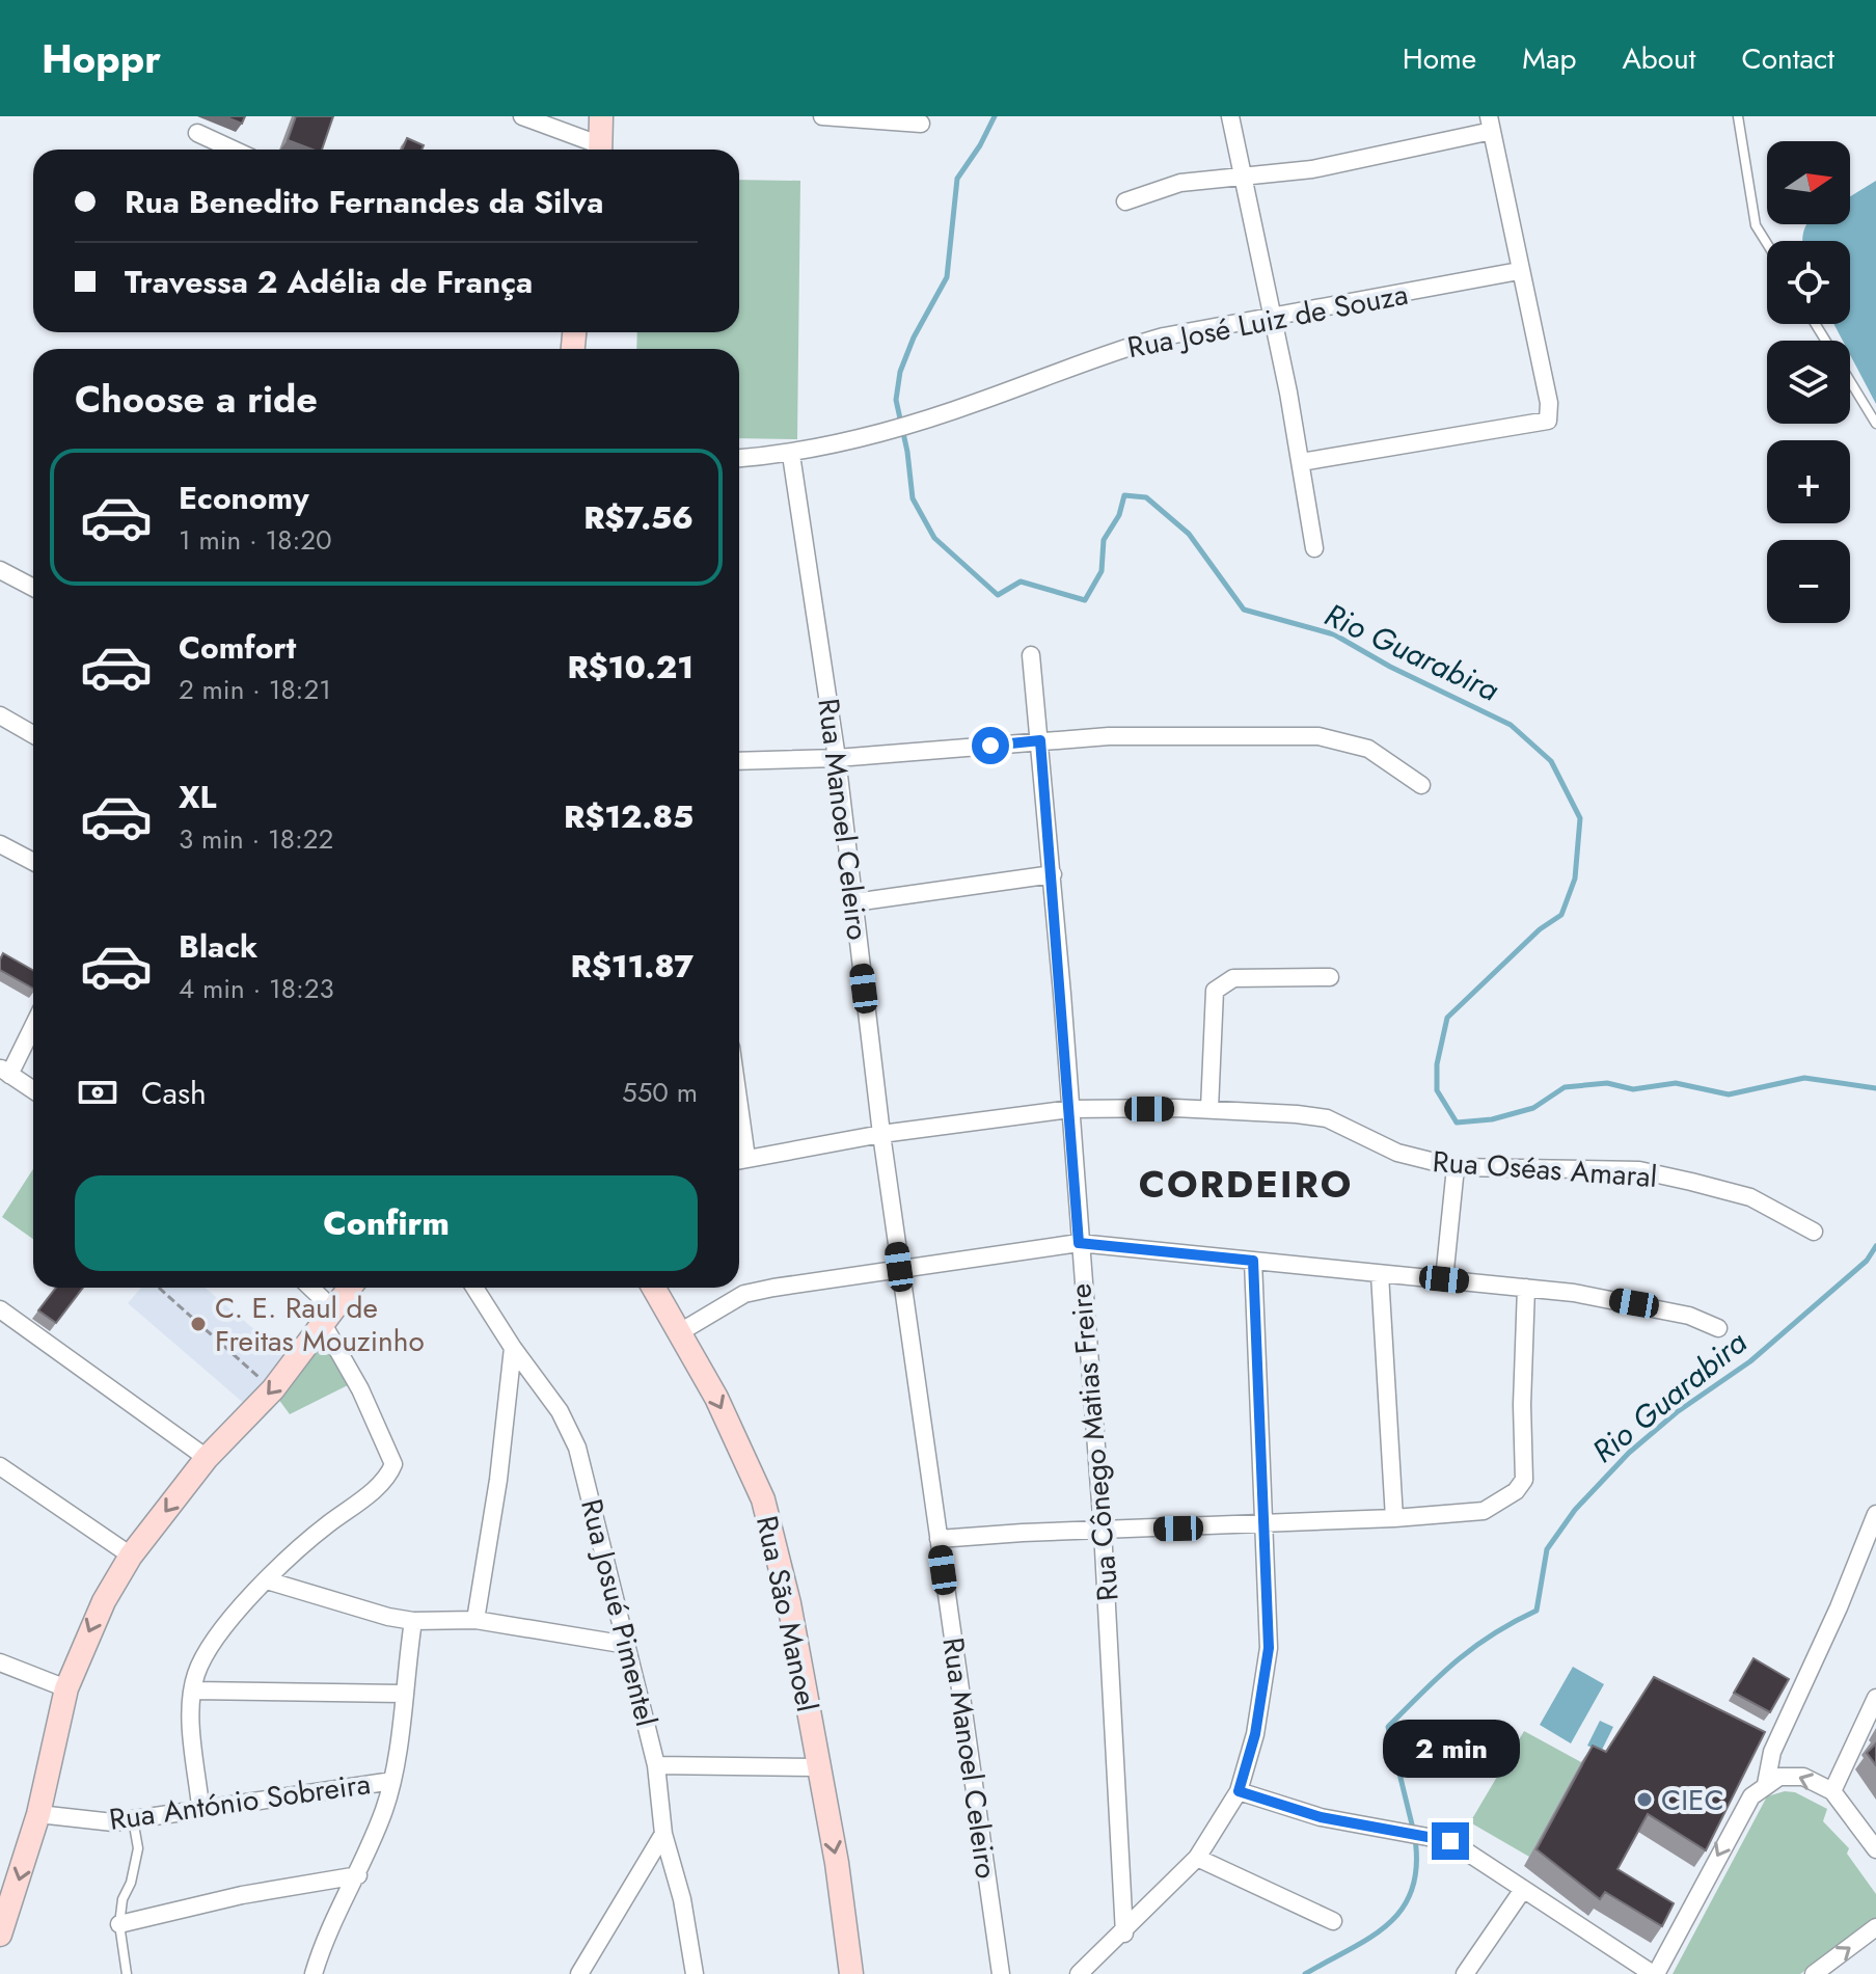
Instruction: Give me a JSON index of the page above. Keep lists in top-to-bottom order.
{
  "streets": {
    "main road": ["Rua São Manoel"],
    "street": [
      "Rua José Luiz de Souza",
      "Rua Manoel Celeiro",
      "Rua Oséas Amaral",
      "Rua Cônego Matias Freire",
      "Rua Josué Pimentel",
      "Rua António Sobreira"
    ]
  },
  "crossings": [
    ["Rua José Luiz de Souza", "Rua Manoel Celeiro"],
    ["Rua Manoel Celeiro", "Rua Oséas Amaral"],
    ["Rua Oséas Amaral", "Rua Cônego Matias Freire"]
  ],
  "one_way": ["Rua São Manoel"],
  "districts": ["CORDEIRO"],
  "water": ["Rio Guarabira"],
  "places": ["C. E. Raul de Freitas Mouzinho", "CIEC"],
  "north": "right",
  "page": {
    "header": "Hoppr",
    "nav": [
      "Home",
      "Map",
      "About",
      "Contact"
    ],
    "map_buttons": ["+", "−"],
    "banner": ["Rua Benedito Fernandes da Silva", "Travessa 2 Adélia de França"],
    "heading": "Choose a ride",
    "list": [
      {
        "name": "Economy",
        "note": "1 min · 18:20",
        "value": "R$7.56"
      },
      {
        "name": "Comfort",
        "note": "2 min · 18:21",
        "value": "R$10.21"
      },
      {
        "name": "XL",
        "note": "3 min · 18:22",
        "value": "R$12.85"
      },
      {
        "name": "Black",
        "note": "4 min · 18:23",
        "value": "R$11.87"
      }
    ],
    "pay": ["Cash", "550 m"],
    "buttons": "Confirm",
    "bubble": "2 min"
  }
}
